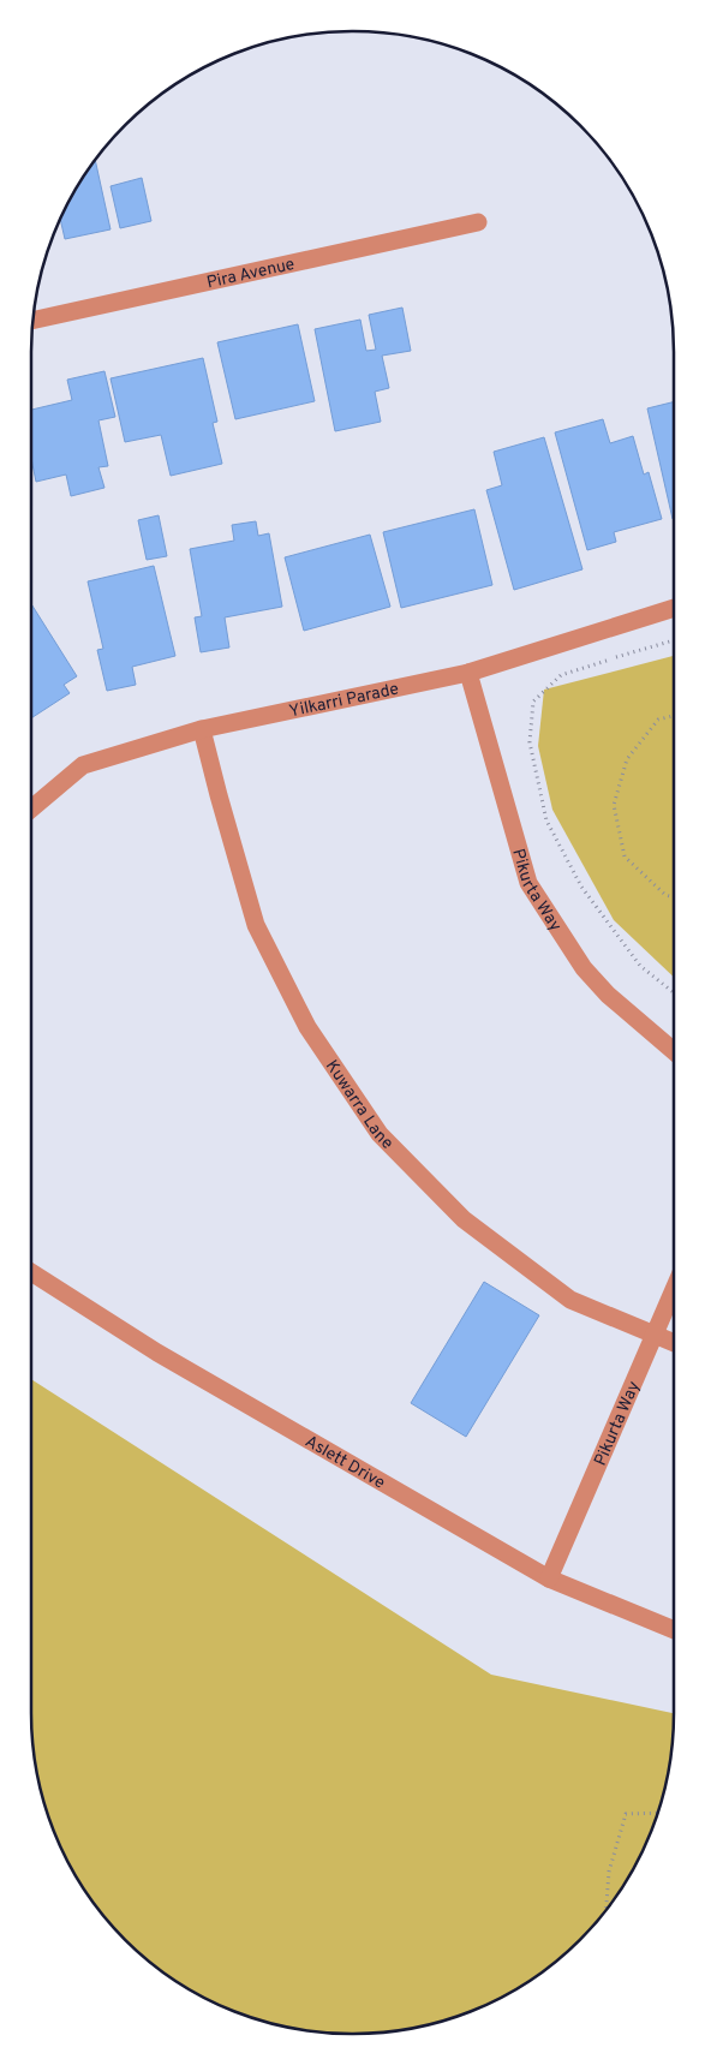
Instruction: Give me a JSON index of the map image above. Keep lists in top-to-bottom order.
{
  "streets": {
    "street": [
      "Pira Avenue",
      "Yilkarri Parade",
      "Pikurta Way",
      "Kuwarra Lane",
      "Aslett Drive"
    ]
  },
  "crossings": [
    ["Yilkarri Parade", "Pikurta Way"],
    ["Yilkarri Parade", "Kuwarra Lane"],
    ["Pikurta Way", "Kuwarra Lane"],
    ["Pikurta Way", "Aslett Drive"]
  ]
}
